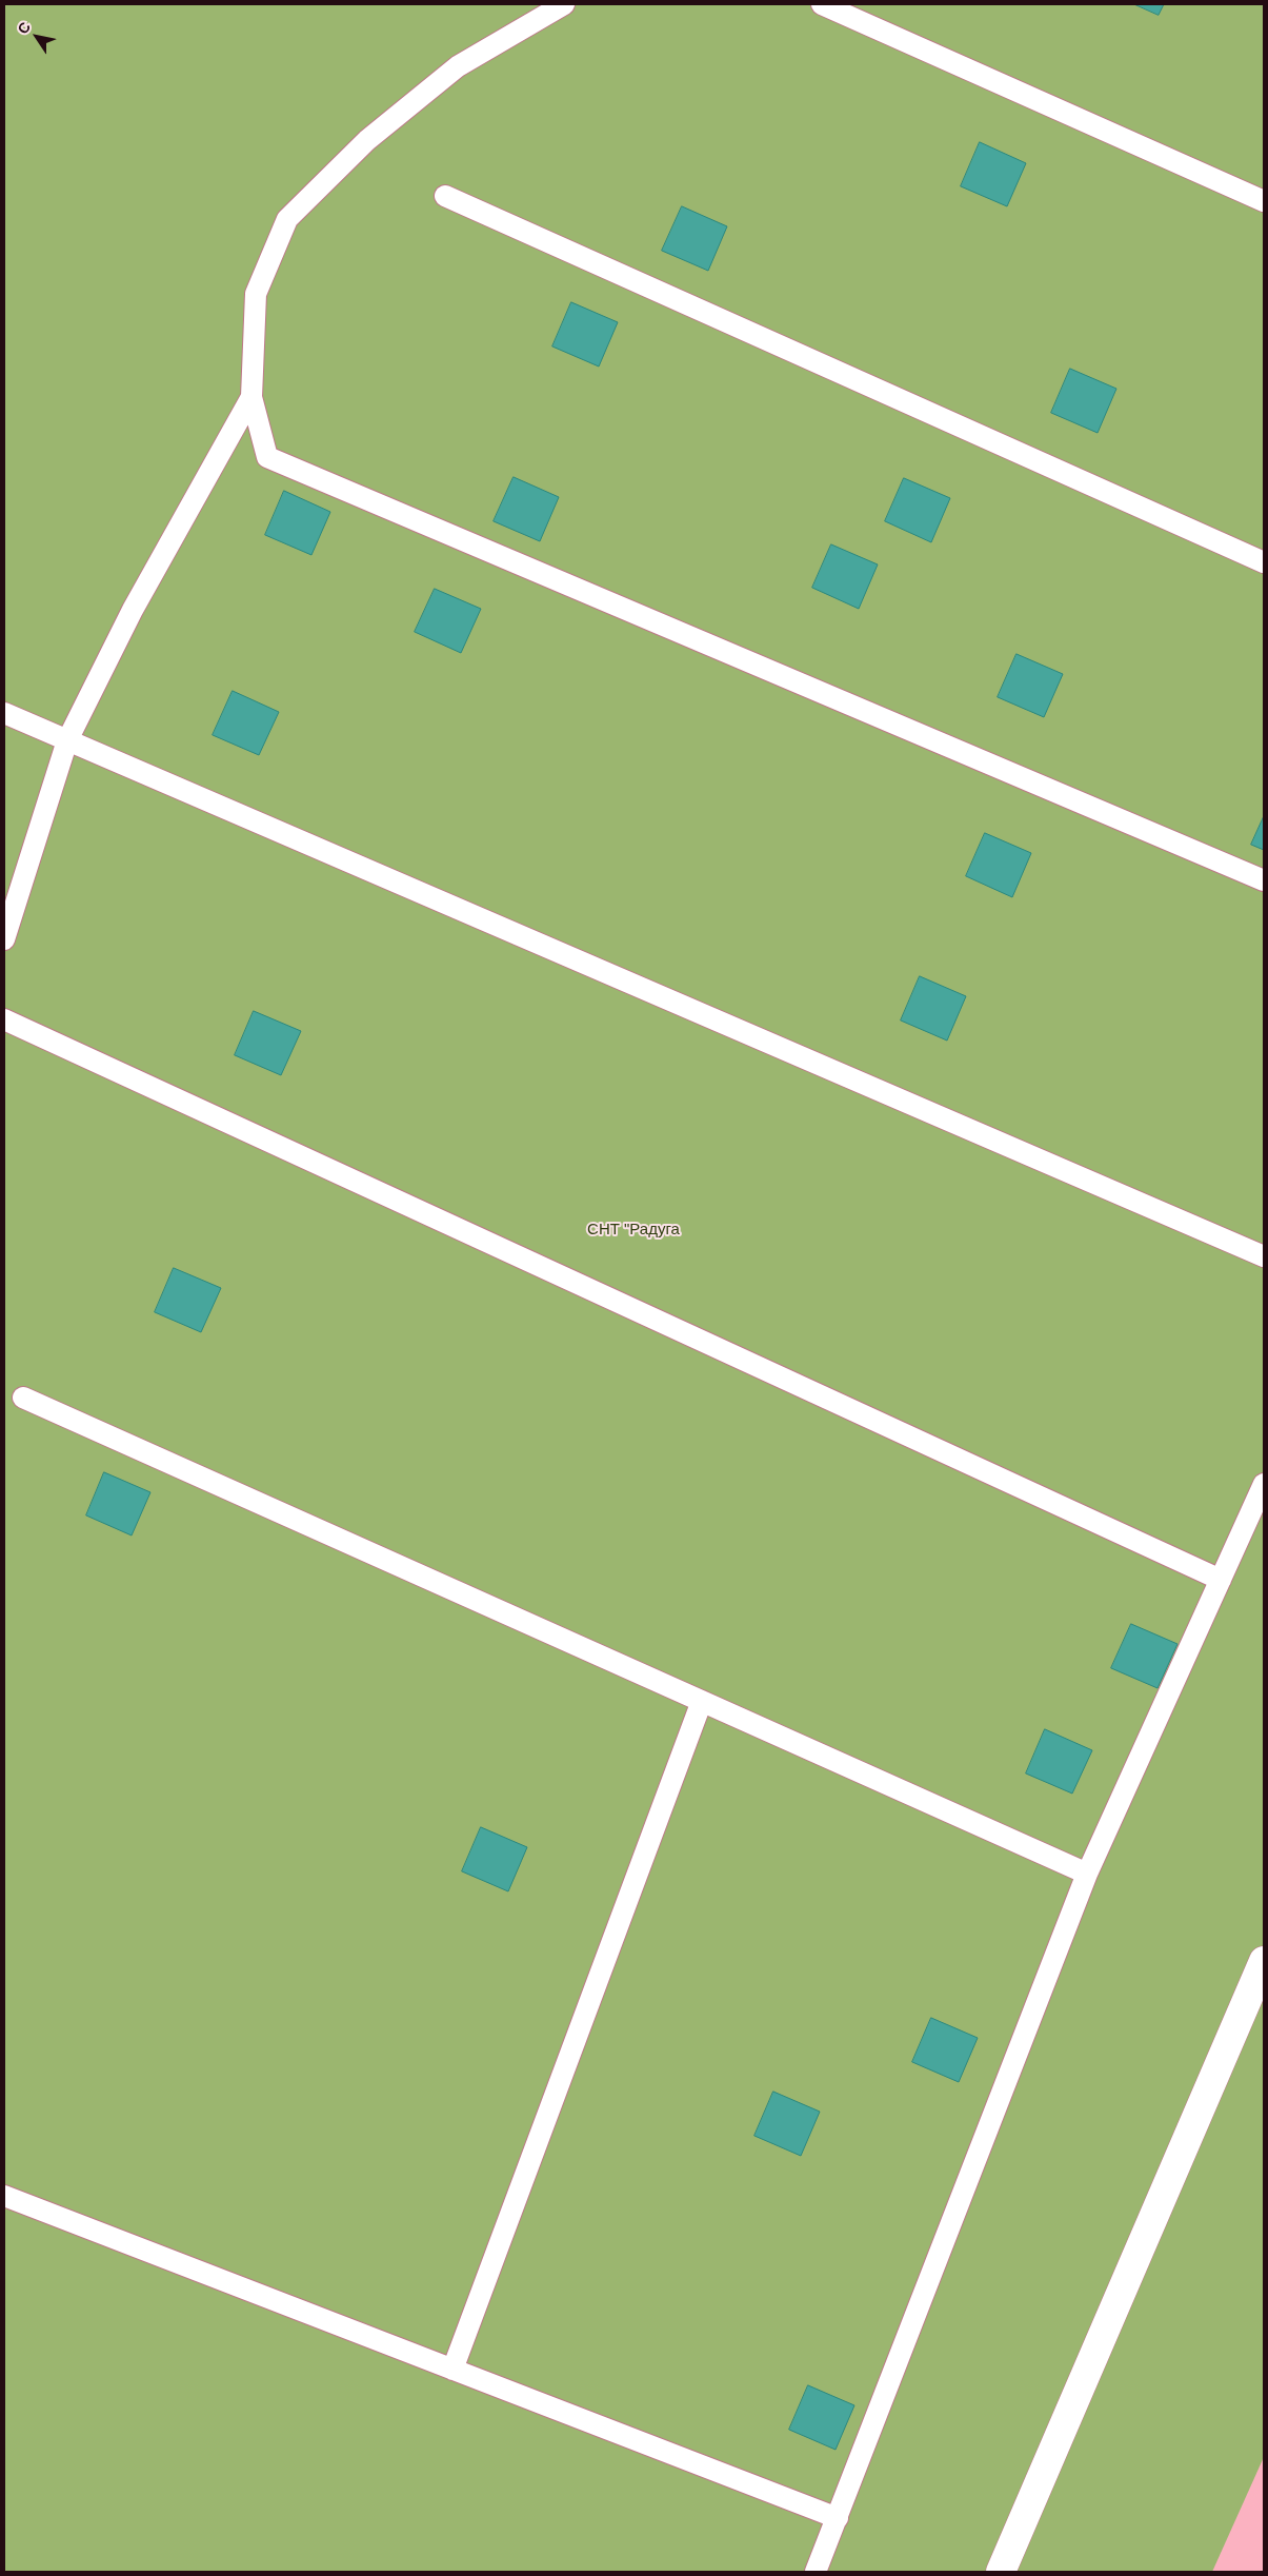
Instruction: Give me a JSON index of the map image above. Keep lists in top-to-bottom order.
{
  "parks": ["СНТ \"Радуга"],
  "north": "top left"
}
